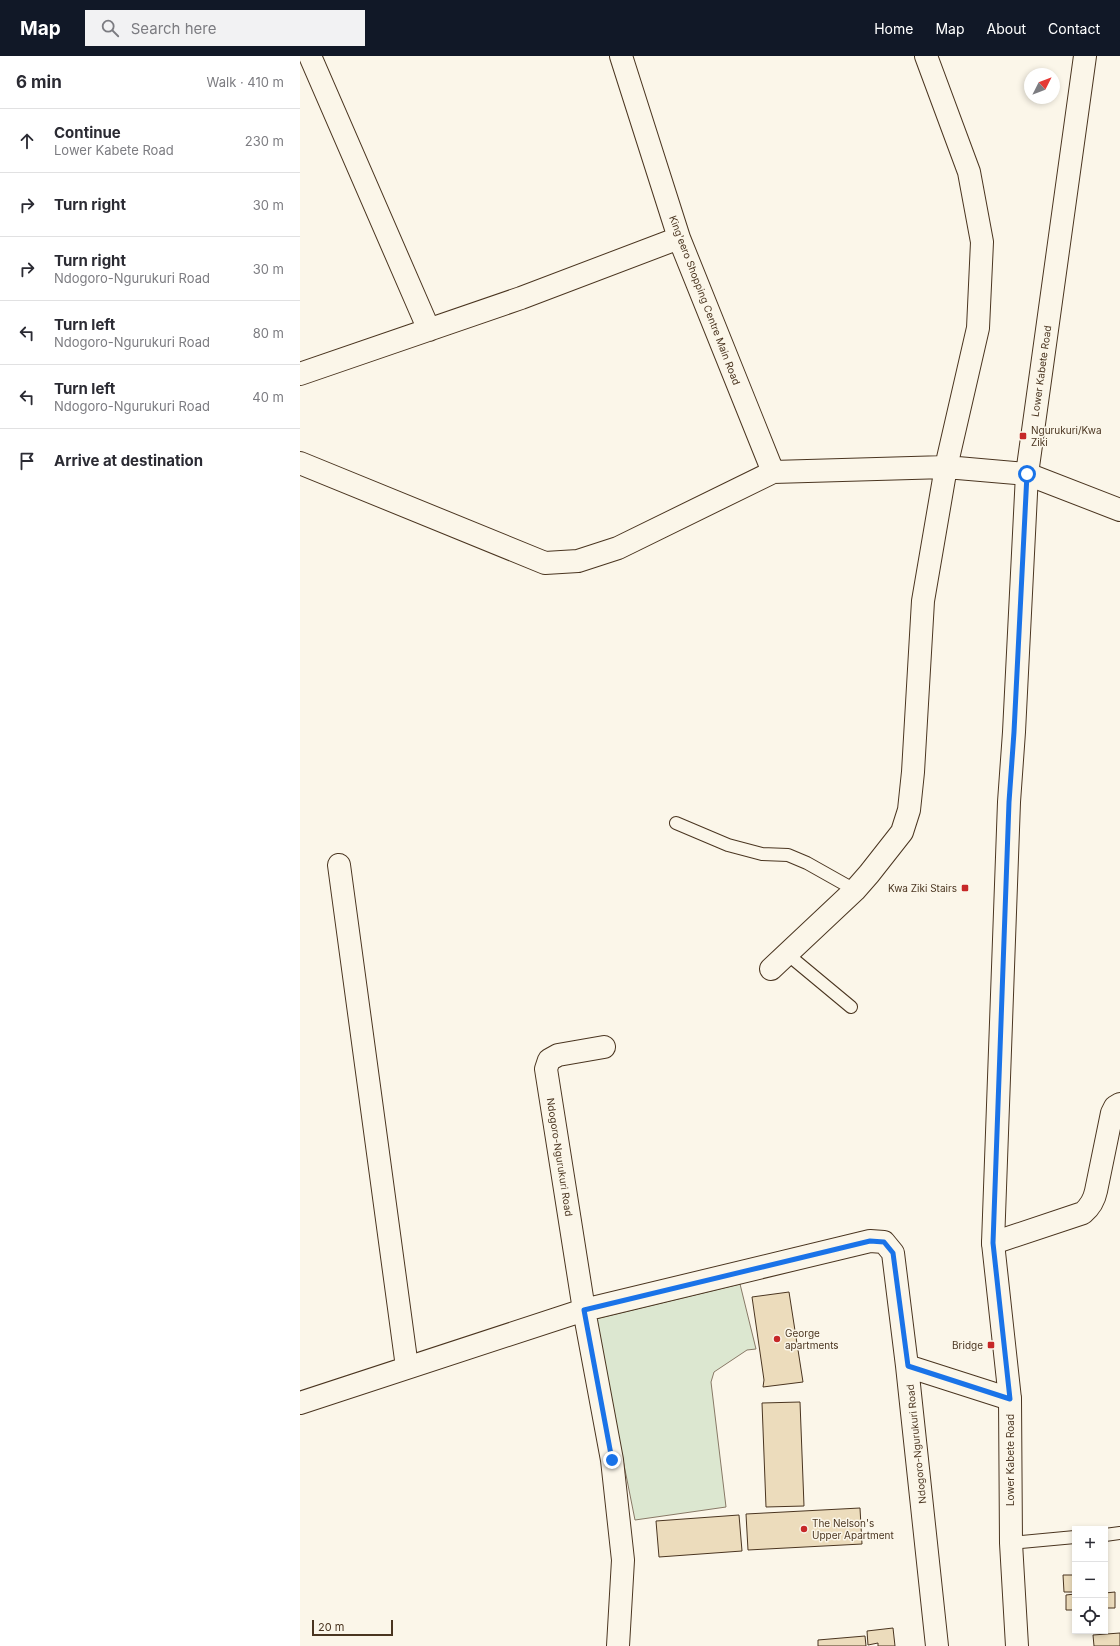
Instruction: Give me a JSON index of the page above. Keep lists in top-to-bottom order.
{
  "streets": {
    "street": ["King'eero Shopping Centre Main Road", "Lower Kabete Road", "Ndogoro-Ngurukuri Road"]
  },
  "places": {
    "transit": ["Ngurukuri/Kwa Ziki", "Kwa Ziki Stairs", "Bridge"],
    "other": ["George apartments", "The Nelson's Upper Apartment"]
  },
  "scale_bar": "20 m",
  "north": "top right",
  "page": {
    "header": "Map",
    "search": "Search here",
    "nav": [
      "Home",
      "Map",
      "About",
      "Contact"
    ],
    "heading": ["6 min", "Walk · 410 m"],
    "list": [
      ["Continue", "Lower Kabete Road", "230 m"],
      ["Turn right", "30 m"],
      ["Turn right", "Ndogoro-Ngurukuri Road", "30 m"],
      ["Turn left", "Ndogoro-Ngurukuri Road", "80 m"],
      ["Turn left", "Ndogoro-Ngurukuri Road", "40 m"],
      "Arrive at destination"
    ],
    "map_buttons": ["+", "−"],
    "scale": "20 m"
  }
}
